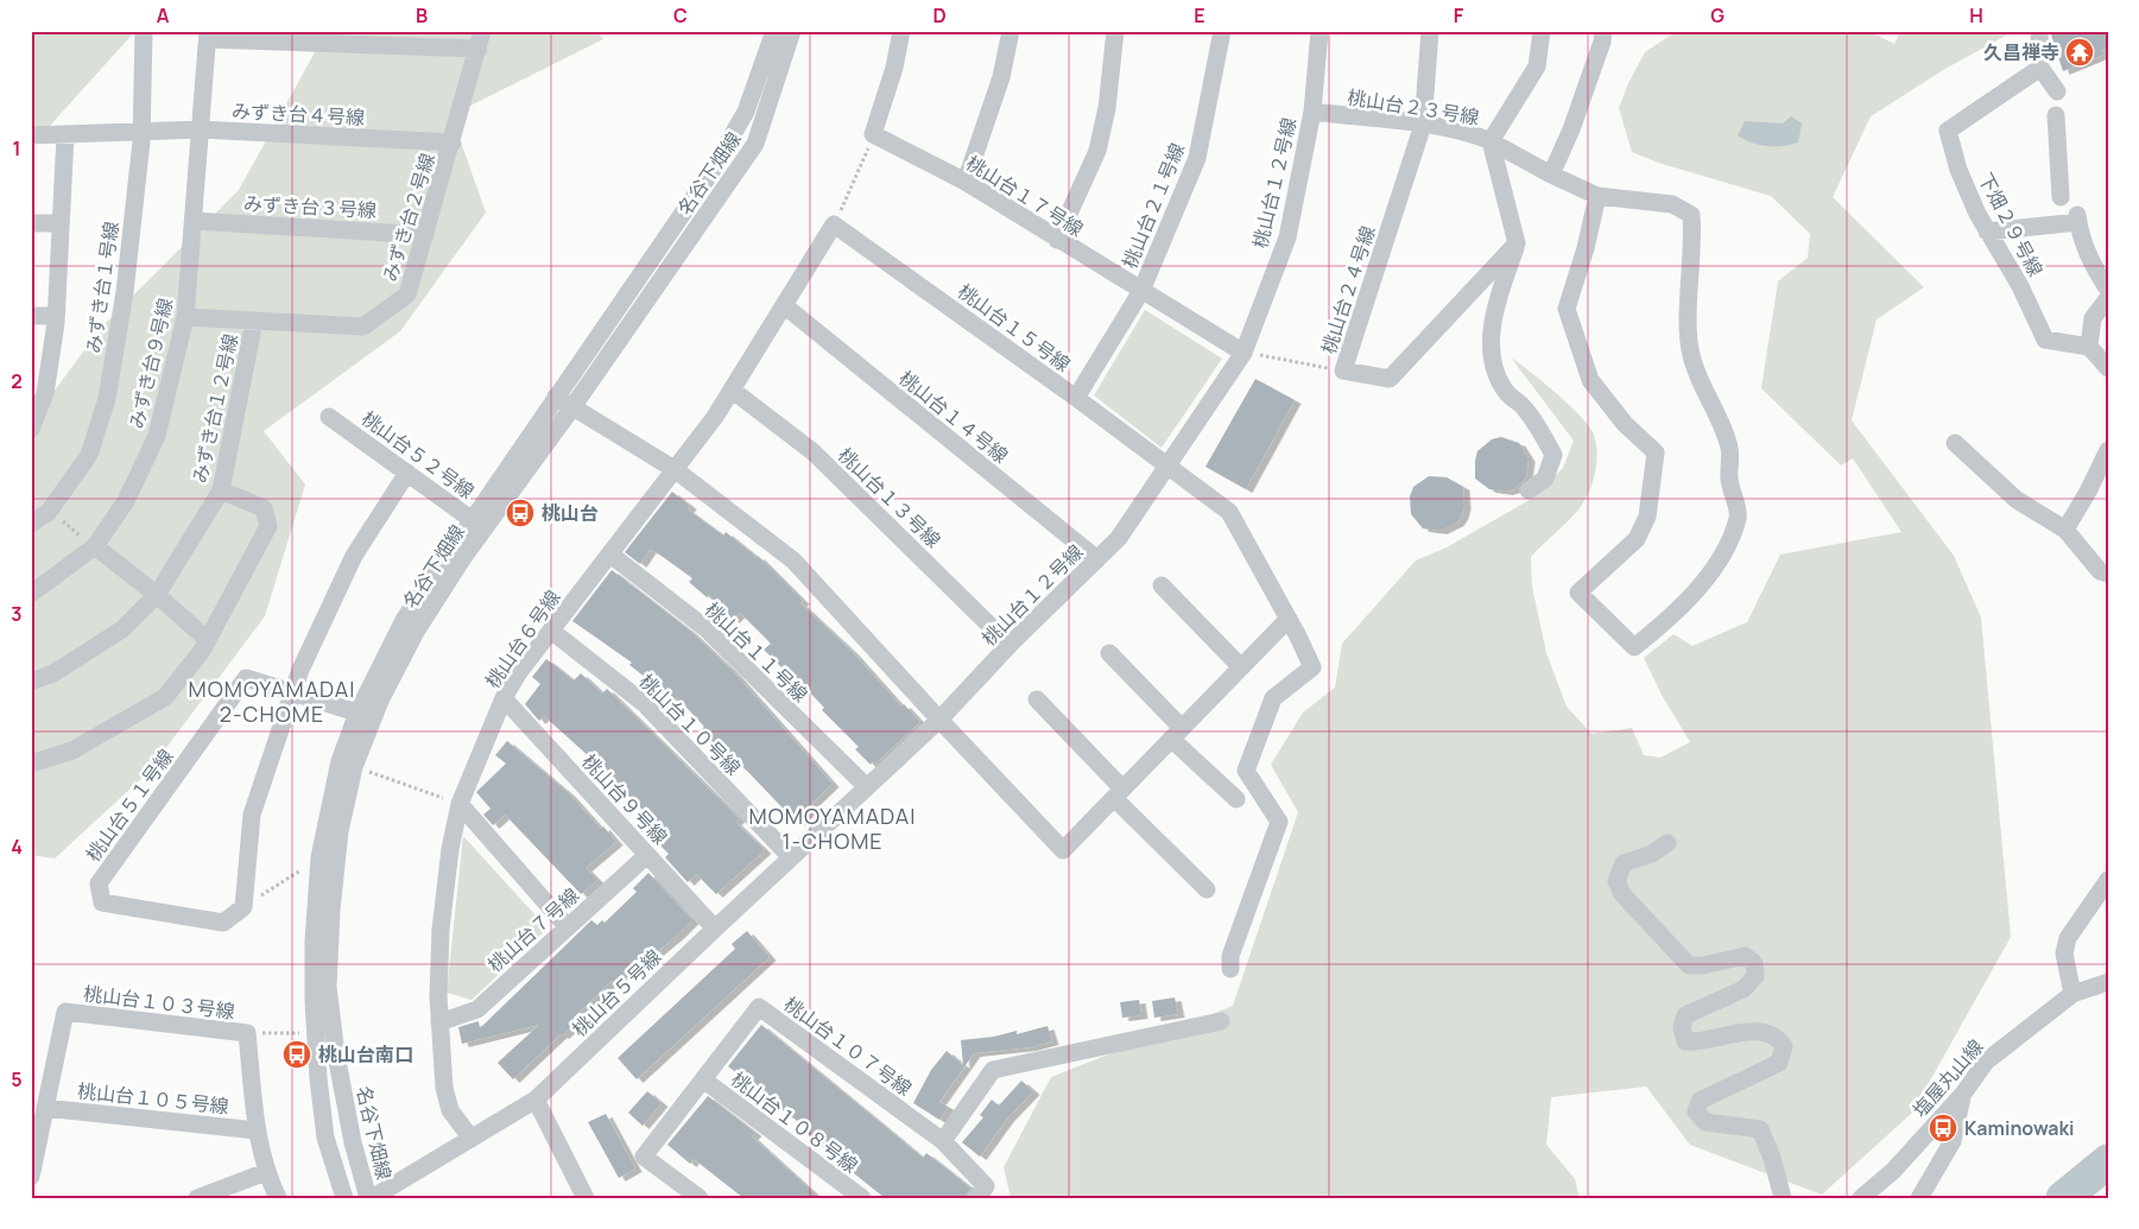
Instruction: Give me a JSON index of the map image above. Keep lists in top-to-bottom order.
{
  "streets": {
    "street": [
      "桃山台２３号線",
      "みずき台４号線",
      "名谷下畑線",
      "桃山台１２号線",
      "桃山台１７号線",
      "桃山台２１号線",
      "みずき台３号線",
      "みずき台２号線",
      "下畑２９号線",
      "みずき台１号線",
      "桃山台２４号線",
      "桃山台１５号線",
      "みずき台９号線",
      "みずき台１２号線",
      "桃山台１４号線",
      "桃山台５２号線",
      "桃山台１３号線",
      "桃山台６号線",
      "桃山台１１号線",
      "桃山台１０号線",
      "桃山台９号線",
      "桃山台５１号線",
      "桃山台７号線",
      "桃山台５号線",
      "桃山台１０３号線",
      "桃山台１０７号線",
      "塩屋丸山線",
      "桃山台１０５号線",
      "桃山台１０８号線"
    ]
  },
  "crossings": [
    ["桃山台２３号線", "桃山台１２号線"],
    ["桃山台２３号線", "桃山台２４号線"],
    ["みずき台４号線", "みずき台２号線"],
    ["みずき台４号線", "みずき台１号線"],
    ["みずき台４号線", "みずき台９号線"],
    ["名谷下畑線", "桃山台５２号線"],
    ["名谷下畑線", "桃山台５１号線"],
    ["名谷下畑線", "桃山台５号線"],
    ["桃山台１２号線", "桃山台１７号線"],
    ["桃山台１２号線", "桃山台１５号線"],
    ["桃山台１２号線", "桃山台１４号線"],
    ["桃山台１２号線", "桃山台１３号線"],
    ["桃山台１２号線", "桃山台１１号線"],
    ["桃山台１２号線", "桃山台５号線"],
    ["桃山台１７号線", "桃山台２１号線"],
    ["桃山台２１号線", "桃山台１５号線"],
    ["みずき台３号線", "みずき台２号線"],
    ["みずき台３号線", "みずき台９号線"],
    ["みずき台２号線", "みずき台９号線"],
    ["みずき台２号線", "みずき台１２号線"],
    ["桃山台１５号線", "桃山台６号線"],
    ["桃山台１４号線", "桃山台６号線"],
    ["桃山台１３号線", "桃山台６号線"],
    ["桃山台６号線", "桃山台１１号線"],
    ["桃山台６号線", "桃山台１０号線"],
    ["桃山台６号線", "桃山台９号線"],
    ["桃山台６号線", "桃山台７号線"],
    ["桃山台６号線", "桃山台５号線"],
    ["桃山台１１号線", "桃山台５号線"],
    ["桃山台１０号線", "桃山台５号線"],
    ["桃山台９号線", "桃山台７号線"],
    ["桃山台９号線", "桃山台５号線"],
    ["桃山台１０３号線", "桃山台１０５号線"],
    ["桃山台１０７号線", "桃山台１０８号線"]
  ],
  "districts": ["MOMOYAMADAI 2-CHOME", "MOMOYAMADAI 1-CHOME"],
  "places": {
    "temple": ["久昌禅寺"],
    "bus stop": ["桃山台", "桃山台南口", "Kaminowaki"]
  },
  "grid": {
    "columns": [
      "A",
      "B",
      "C",
      "D",
      "E",
      "F",
      "G",
      "H"
    ],
    "rows": [
      "1",
      "2",
      "3",
      "4",
      "5"
    ]
  }
}
